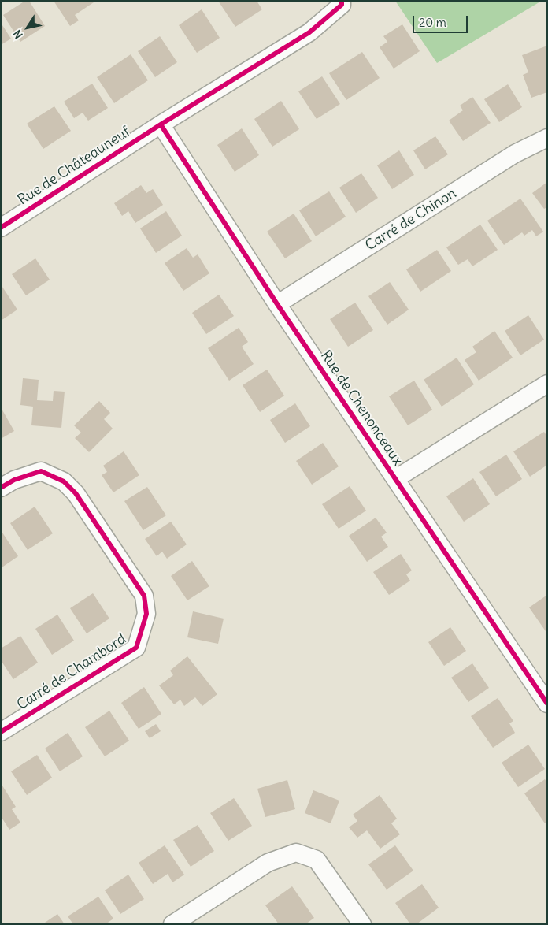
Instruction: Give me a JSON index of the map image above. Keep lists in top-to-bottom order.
{
  "streets": {
    "street": [
      "Rue de Châteauneuf",
      "Carré de Chinon",
      "Rue de Chenonceaux",
      "Carré de Chambord"
    ]
  },
  "crossings": [
    ["Rue de Châteauneuf", "Rue de Chenonceaux"],
    ["Carré de Chinon", "Rue de Chenonceaux"]
  ],
  "scale_bar": "20 m",
  "north": "bottom left"
}
